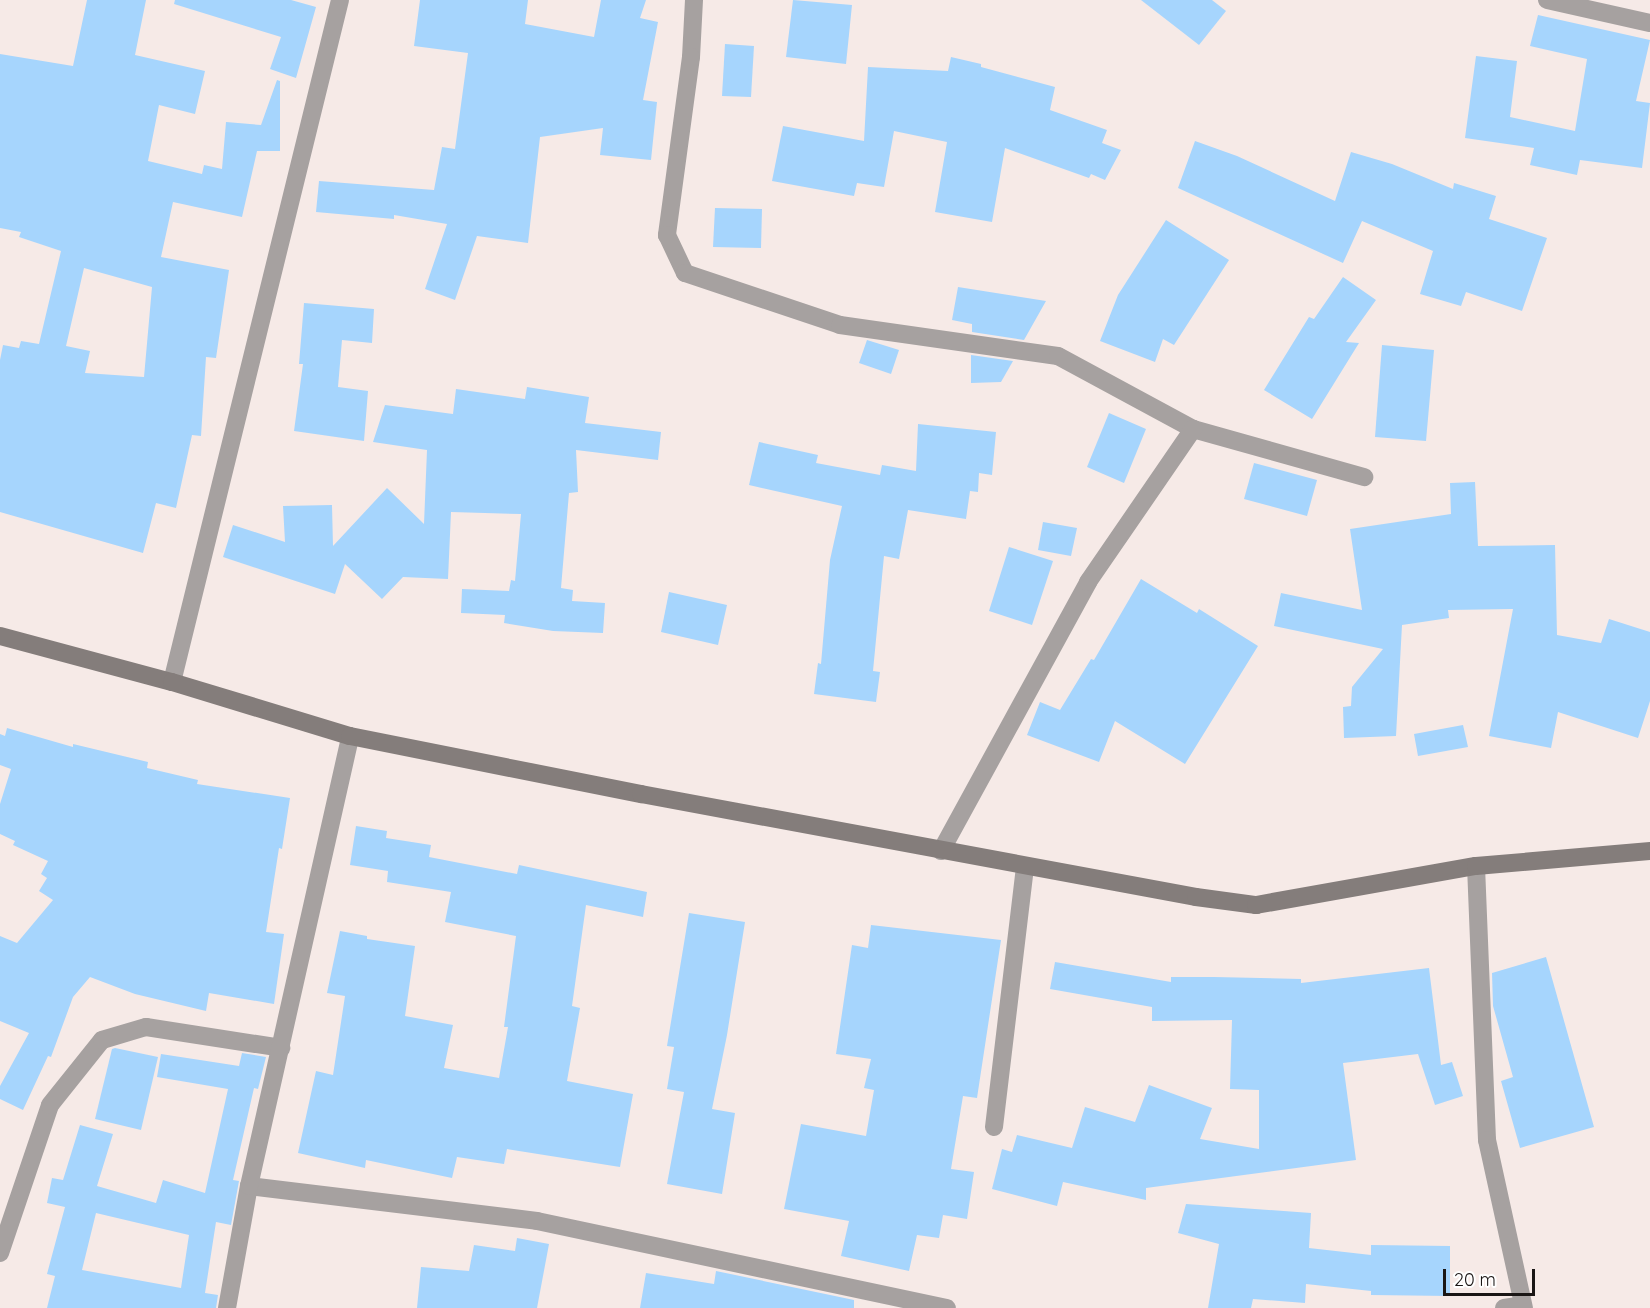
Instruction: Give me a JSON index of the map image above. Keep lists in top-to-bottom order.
{
  "scale_bar": "20 m"
}
